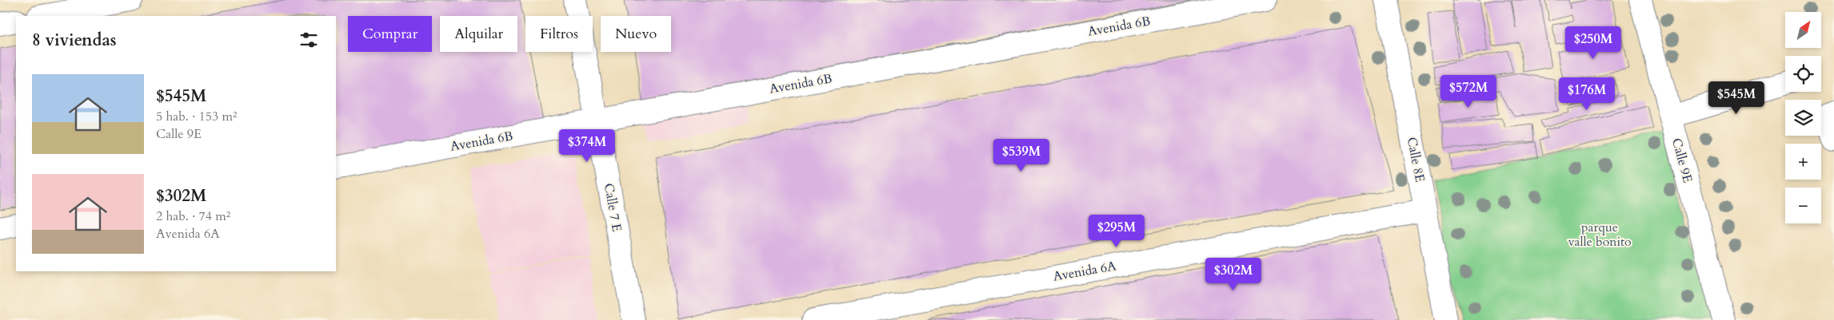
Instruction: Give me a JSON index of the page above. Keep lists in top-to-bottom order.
{
  "streets": {
    "street": [
      "Avenida 6B",
      "Calle 8E",
      "Calle 9E",
      "Calle 7 E",
      "Avenida 6A"
    ]
  },
  "crossings": [
    ["Avenida 6B", "Calle 7 E"],
    ["Calle 8E", "Avenida 6A"]
  ],
  "parks": ["parque valle bonito"],
  "north": "top right",
  "page": {
    "map_buttons": ["+", "−"],
    "chip": [
      "Comprar",
      "Alquilar",
      "Filtros",
      "Nuevo"
    ],
    "heading": "8 viviendas",
    "price": [
      "$250M",
      "$572M",
      "$176M",
      "$545M",
      "$374M",
      "$539M",
      "$295M",
      "$302M"
    ],
    "list": [
      {
        "name": "$545M",
        "note": "5 hab. · 153 m² · Calle 9E"
      },
      {
        "name": "$302M",
        "note": "2 hab. · 74 m² · Avenida 6A"
      }
    ]
  }
}
